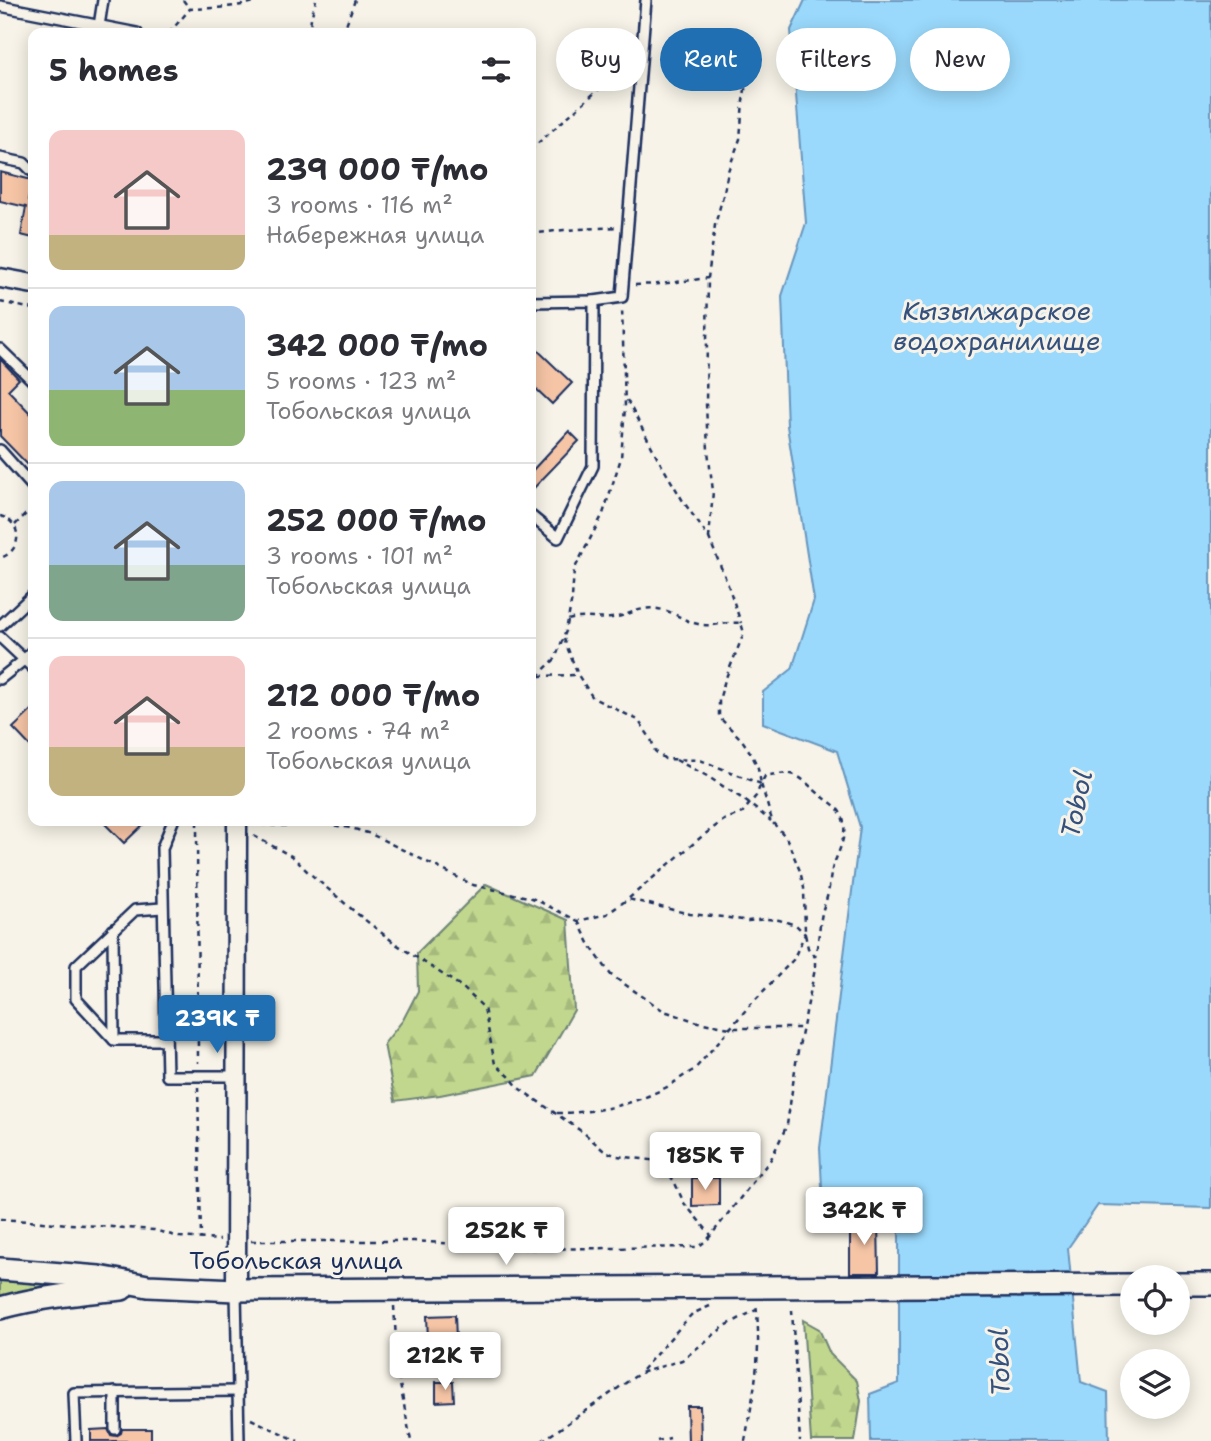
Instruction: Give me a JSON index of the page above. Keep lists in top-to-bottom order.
{
  "streets": {
    "street": ["Тобольская улица"]
  },
  "water": ["Кызылжарское водохранилище", "Tobol"],
  "page": {
    "chip": [
      "Buy",
      "Rent",
      "Filters",
      "New"
    ],
    "heading": "5 homes",
    "list": [
      {
        "name": "239 000 ₸/mo",
        "note": "3 rooms · 116 m² · Набережная улица"
      },
      {
        "name": "342 000 ₸/mo",
        "note": "5 rooms · 123 m² · Тобольская улица"
      },
      {
        "name": "252 000 ₸/mo",
        "note": "3 rooms · 101 m² · Тобольская улица"
      },
      {
        "name": "212 000 ₸/mo",
        "note": "2 rooms · 74 m² · Тобольская улица"
      }
    ],
    "price": [
      "239K ₸",
      "185K ₸",
      "342K ₸",
      "252K ₸",
      "212K ₸"
    ]
  }
}
